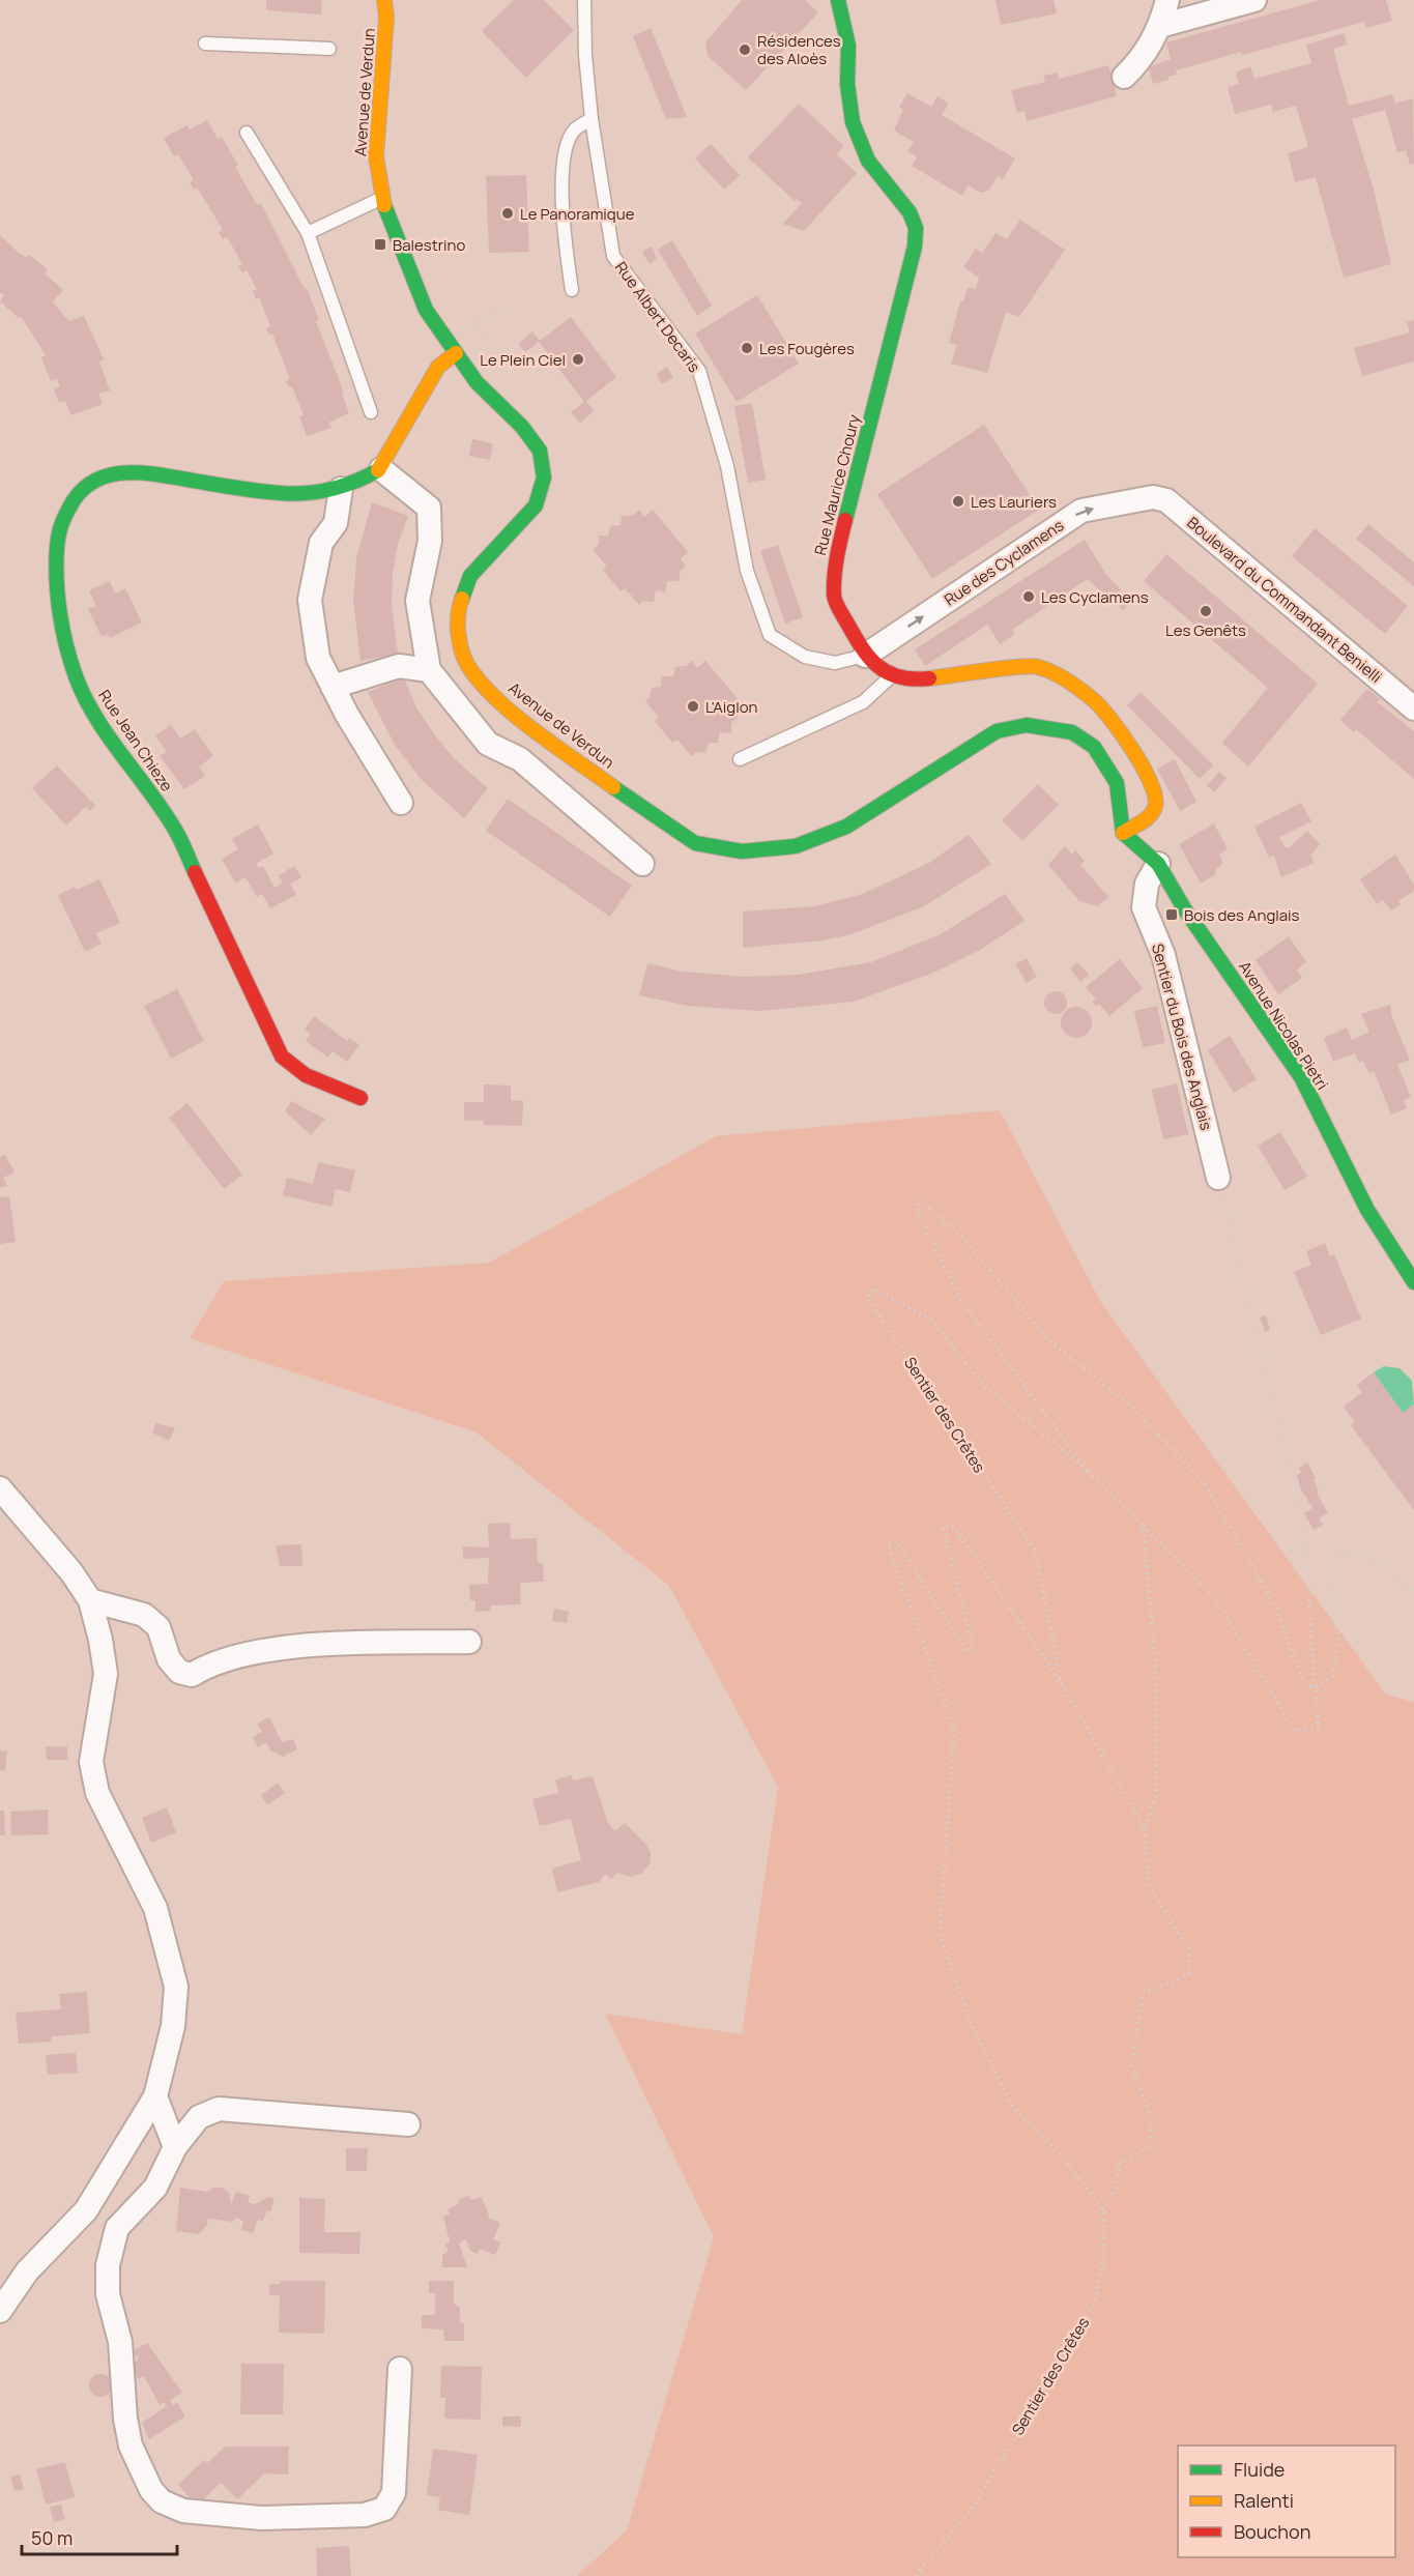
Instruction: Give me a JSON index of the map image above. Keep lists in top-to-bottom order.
{
  "streets": {
    "street": [
      "Avenue de Verdun",
      "Rue Maurice Choury",
      "Rue des Cyclamens",
      "Boulevard du Commandant Benielli",
      "Rue Jean Chieze",
      "Avenue Nicolas Pietri",
      "Sentier du Bois des Anglais"
    ],
    "lane": ["Rue Albert Decaris"],
    "path": ["Sentier des Crêtes"]
  },
  "crossings": [
    ["Avenue de Verdun", "Rue Maurice Choury"],
    ["Avenue de Verdun", "Avenue Nicolas Pietri"],
    ["Rue Albert Decaris", "Rue Maurice Choury"],
    ["Rue Albert Decaris", "Rue des Cyclamens"],
    ["Rue Maurice Choury", "Rue des Cyclamens"],
    ["Rue Maurice Choury", "Avenue Nicolas Pietri"],
    ["Rue des Cyclamens", "Boulevard du Commandant Benielli"],
    ["Avenue Nicolas Pietri", "Sentier du Bois des Anglais"]
  ],
  "one_way": ["Rue des Cyclamens"],
  "places": {
    "other": [
      "Résidences des Aloès",
      "Le Panoramique",
      "Les Fougères",
      "Le Plein Ciel",
      "Les Lauriers",
      "Les Cyclamens",
      "Les Genêts",
      "L'Aiglon"
    ],
    "transit": ["Balestrino", "Bois des Anglais"]
  },
  "legend": ["Fluide", "Ralenti", "Bouchon"],
  "scale_bar": "50 m"
}
